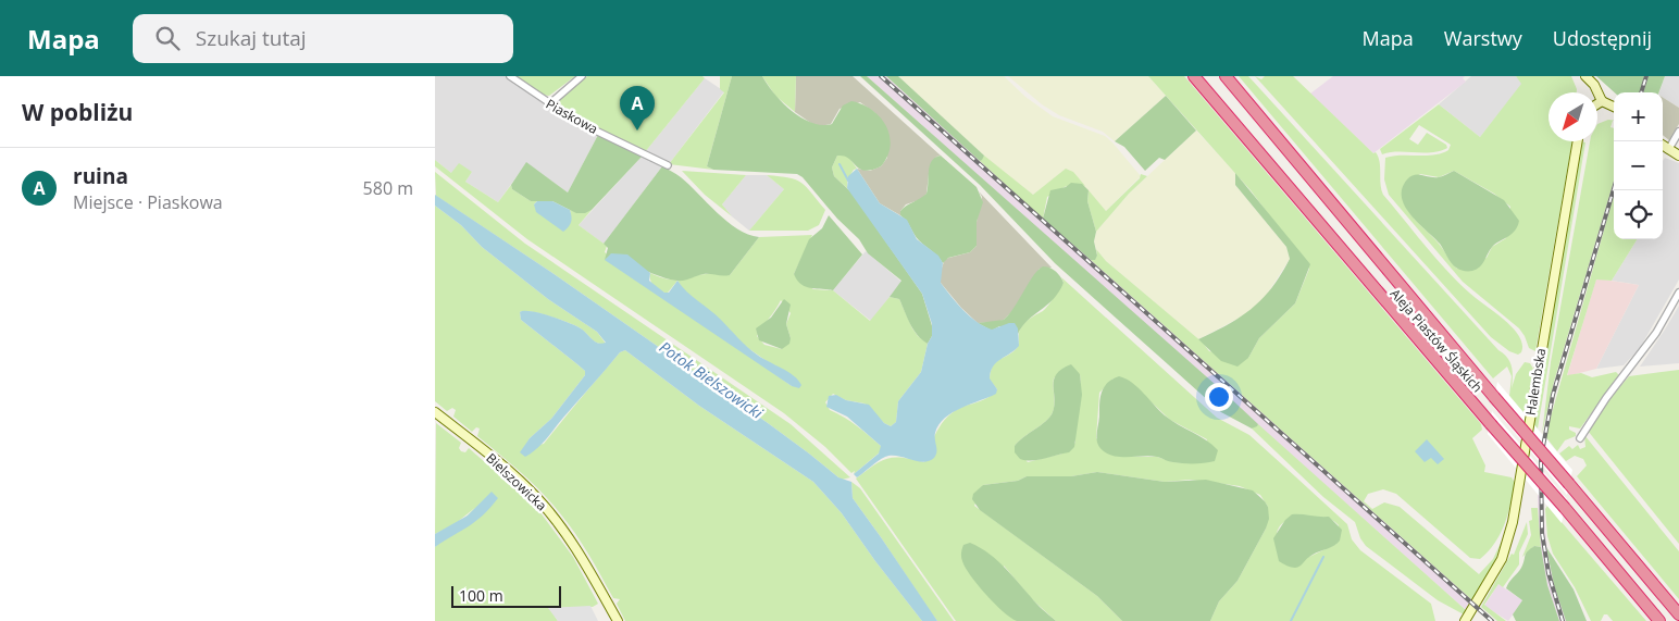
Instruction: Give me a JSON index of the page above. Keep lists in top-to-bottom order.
{
  "streets": {
    "highway": ["Aleja Piastów Śląskich"],
    "street": ["Piaskowa", "Halembska", "Bielszowicka"]
  },
  "water": ["Potok Bielszowicki"],
  "scale_bar": "100 m",
  "north": "bottom left",
  "page": {
    "header": "Mapa",
    "search": "Szukaj tutaj",
    "nav": ["Mapa", "Warstwy", "Udostępnij"],
    "heading": "W pobliżu",
    "pins": "A",
    "map_buttons": ["+", "−"],
    "list": [
      {
        "mark": "A",
        "name": "ruina",
        "note": "Miejsce · Piaskowa",
        "value": "580 m"
      }
    ],
    "scale": "100 m"
  }
}
